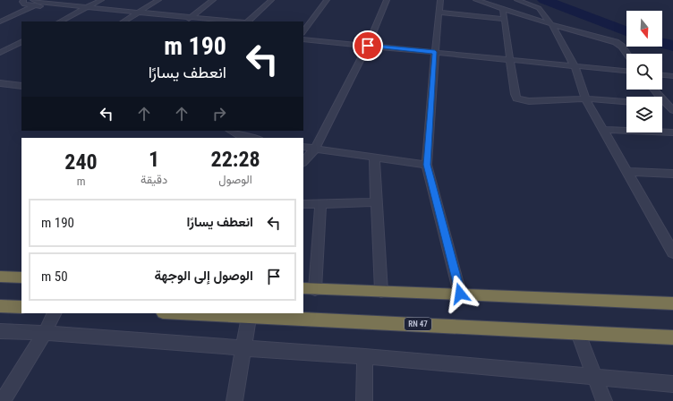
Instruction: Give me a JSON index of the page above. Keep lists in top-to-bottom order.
{
  "streets": {
    "highway": ["RN 47"]
  },
  "north": "bottom",
  "page": {
    "turn": ["190 m", "انعطف يسارًا"],
    "eta": [
      "22:28",
      "الوصول",
      "1",
      "دقيقة",
      "240",
      "m"
    ],
    "list": [
      {
        "name": "انعطف يسارًا",
        "value": "190 m"
      },
      {
        "name": "الوصول إلى الوجهة",
        "value": "50 m"
      }
    ]
  }
}
